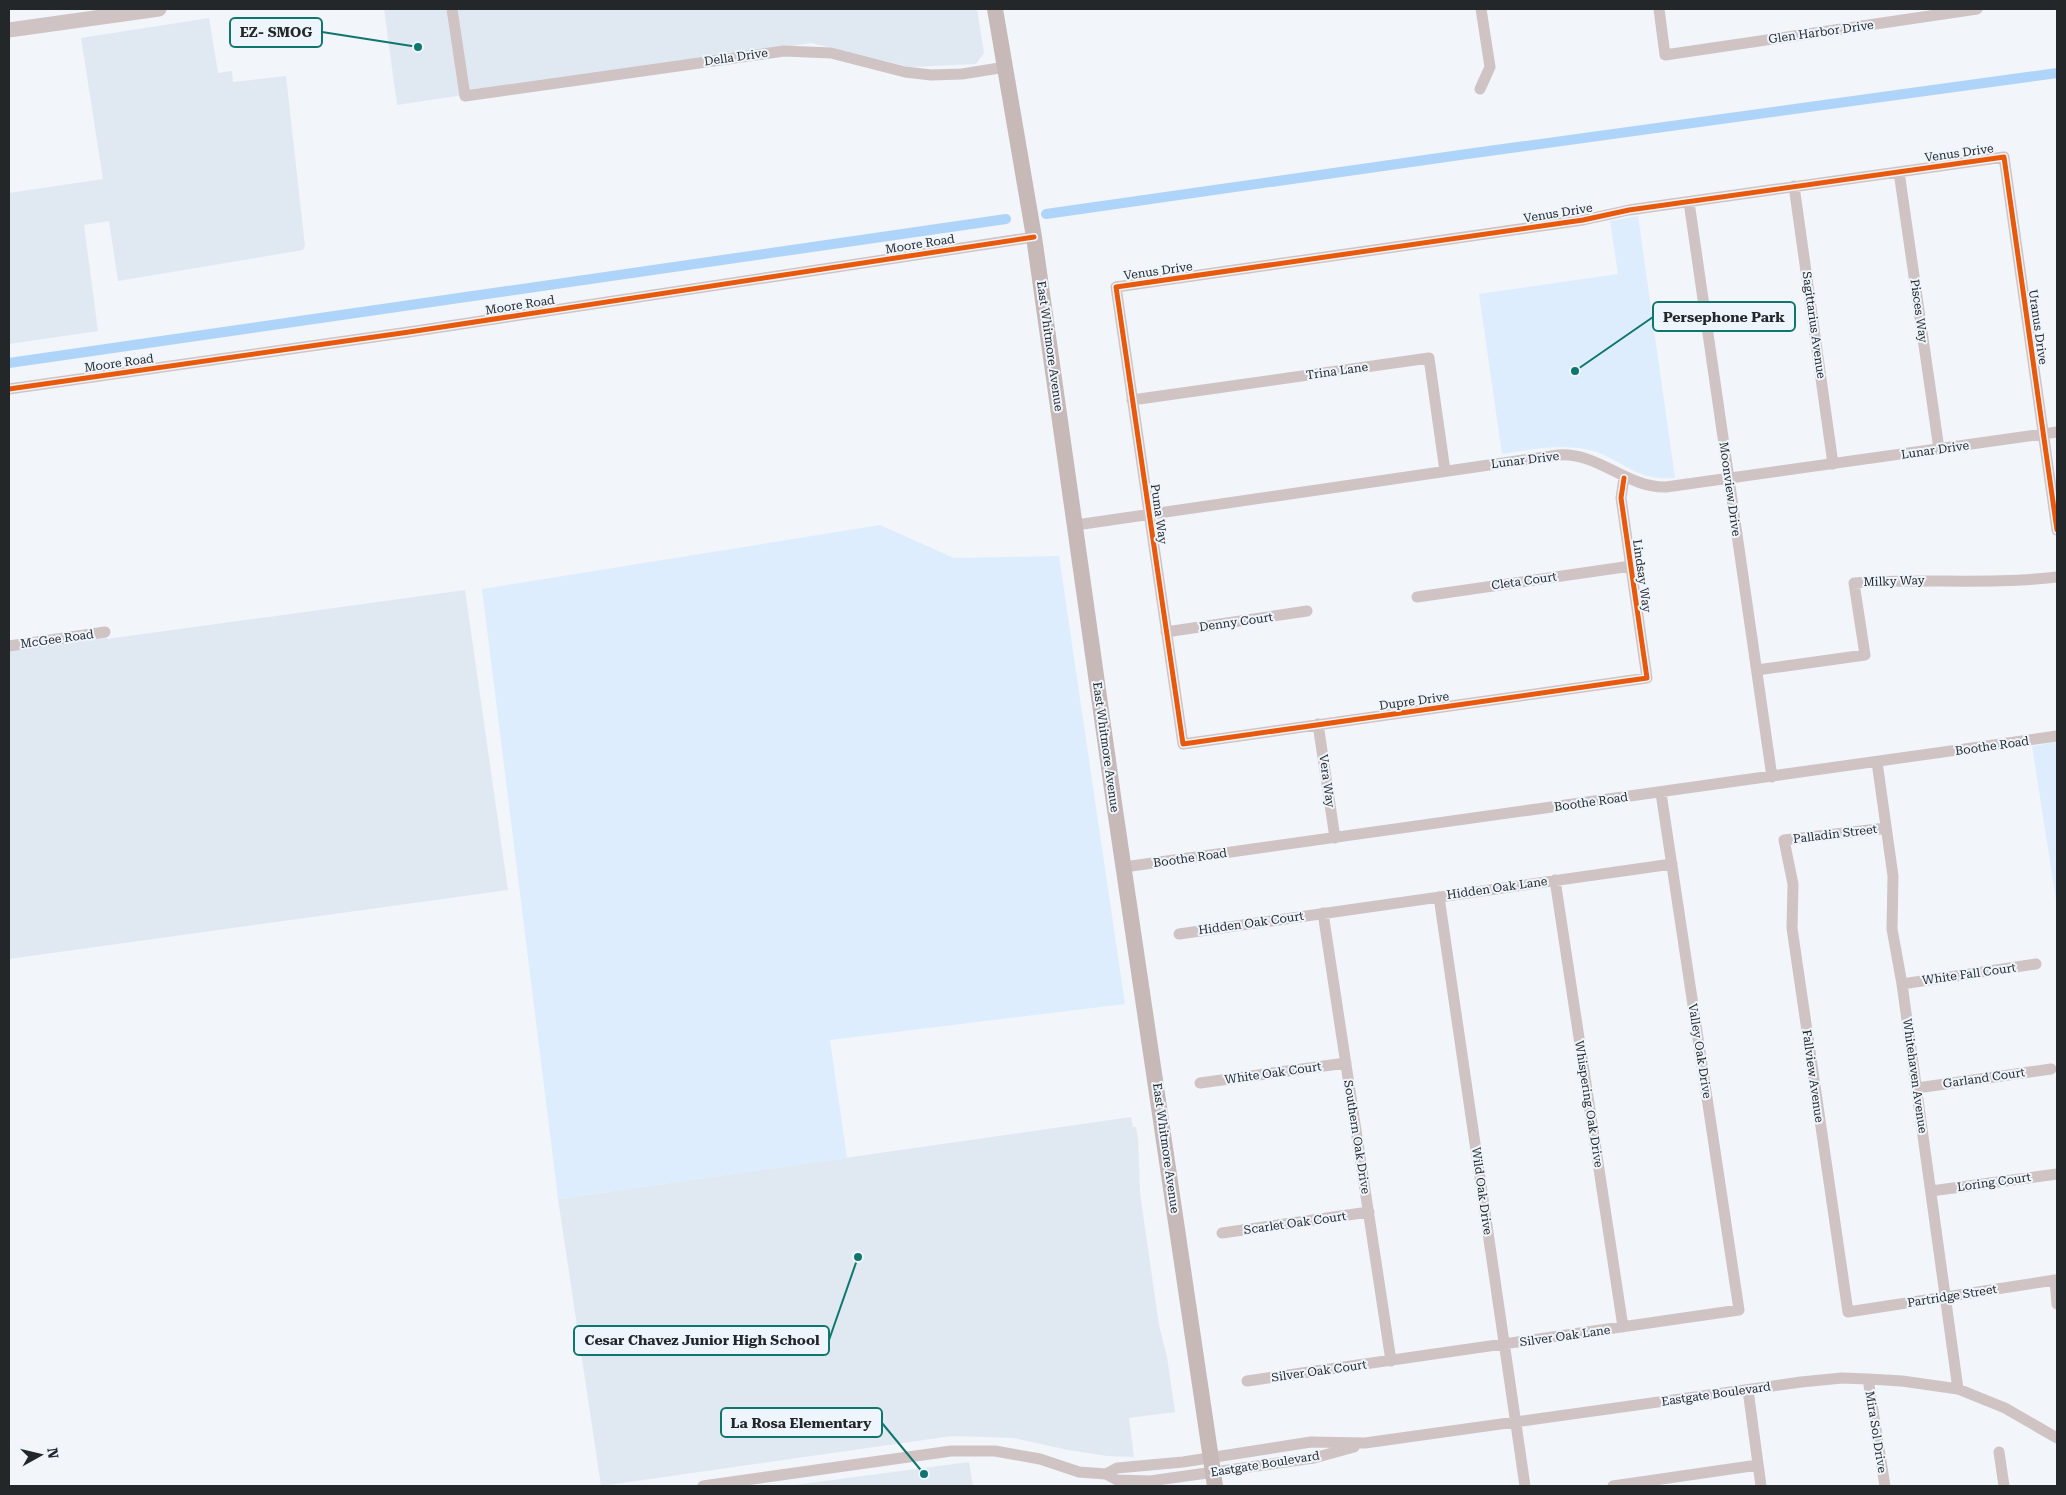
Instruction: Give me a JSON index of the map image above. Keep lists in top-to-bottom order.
{
  "streets": {
    "main road": ["East Whitmore Avenue"],
    "street": [
      "Glen Harbor Drive",
      "Della Drive",
      "Venus Drive",
      "Moore Road",
      "Pisces Way",
      "Sagittarius Avenue",
      "Uranus Drive",
      "Trina Lane",
      "Lunar Drive",
      "Moonview Drive",
      "Puma Way",
      "Lindsay Way",
      "Cleta Court",
      "Milky Way",
      "Denny Court",
      "McGee Road",
      "Dupre Drive",
      "Boothe Road",
      "Vera Way",
      "Palladin Street",
      "Hidden Oak Lane",
      "Hidden Oak Court",
      "White Fall Court",
      "Valley Oak Drive",
      "White Oak Court",
      "Fallview Avenue",
      "Whitehaven Avenue",
      "Garland Court",
      "Whispering Oak Drive",
      "Southern Oak Drive",
      "Loring Court",
      "Wild Oak Drive",
      "Scarlet Oak Court",
      "Partridge Street",
      "Silver Oak Lane",
      "Silver Oak Court",
      "Eastgate Boulevard",
      "Mira Sol Drive"
    ]
  },
  "crossings": [
    ["Della Drive", "East Whitmore Avenue"],
    ["Venus Drive", "Pisces Way"],
    ["Venus Drive", "Sagittarius Avenue"],
    ["Venus Drive", "Uranus Drive"],
    ["Venus Drive", "Moonview Drive"],
    ["Venus Drive", "Puma Way"],
    ["Moore Road", "East Whitmore Avenue"],
    ["Pisces Way", "Lunar Drive"],
    ["Sagittarius Avenue", "Lunar Drive"],
    ["Uranus Drive", "Lunar Drive"],
    ["East Whitmore Avenue", "Lunar Drive"],
    ["East Whitmore Avenue", "Boothe Road"],
    ["East Whitmore Avenue", "Eastgate Boulevard"],
    ["Trina Lane", "Lunar Drive"],
    ["Trina Lane", "Puma Way"],
    ["Lunar Drive", "Moonview Drive"],
    ["Lunar Drive", "Puma Way"],
    ["Lunar Drive", "Lindsay Way"],
    ["Moonview Drive", "Milky Way"],
    ["Moonview Drive", "Boothe Road"],
    ["Puma Way", "Denny Court"],
    ["Puma Way", "Dupre Drive"],
    ["Lindsay Way", "Cleta Court"],
    ["Lindsay Way", "Dupre Drive"],
    ["Dupre Drive", "Vera Way"],
    ["Boothe Road", "Vera Way"],
    ["Boothe Road", "Valley Oak Drive"],
    ["Boothe Road", "Whitehaven Avenue"],
    ["Palladin Street", "Fallview Avenue"],
    ["Palladin Street", "Whitehaven Avenue"],
    ["Hidden Oak Lane", "Hidden Oak Court"],
    ["Hidden Oak Lane", "Valley Oak Drive"],
    ["Hidden Oak Lane", "Whispering Oak Drive"],
    ["Hidden Oak Lane", "Southern Oak Drive"],
    ["Hidden Oak Lane", "Wild Oak Drive"],
    ["Hidden Oak Court", "Southern Oak Drive"],
    ["White Fall Court", "Whitehaven Avenue"],
    ["Valley Oak Drive", "Silver Oak Lane"],
    ["White Oak Court", "Southern Oak Drive"],
    ["Fallview Avenue", "Partridge Street"],
    ["Whitehaven Avenue", "Garland Court"],
    ["Whitehaven Avenue", "Loring Court"],
    ["Whitehaven Avenue", "Partridge Street"],
    ["Whitehaven Avenue", "Eastgate Boulevard"],
    ["Whispering Oak Drive", "Silver Oak Lane"],
    ["Southern Oak Drive", "Scarlet Oak Court"],
    ["Southern Oak Drive", "Silver Oak Lane"],
    ["Southern Oak Drive", "Silver Oak Court"],
    ["Wild Oak Drive", "Silver Oak Lane"],
    ["Wild Oak Drive", "Eastgate Boulevard"],
    ["Silver Oak Lane", "Silver Oak Court"],
    ["Eastgate Boulevard", "Mira Sol Drive"]
  ],
  "places": [
    "EZ- SMOG",
    "Persephone Park",
    "Cesar Chavez Junior High School",
    "La Rosa Elementary"
  ],
  "north": "right"
}
